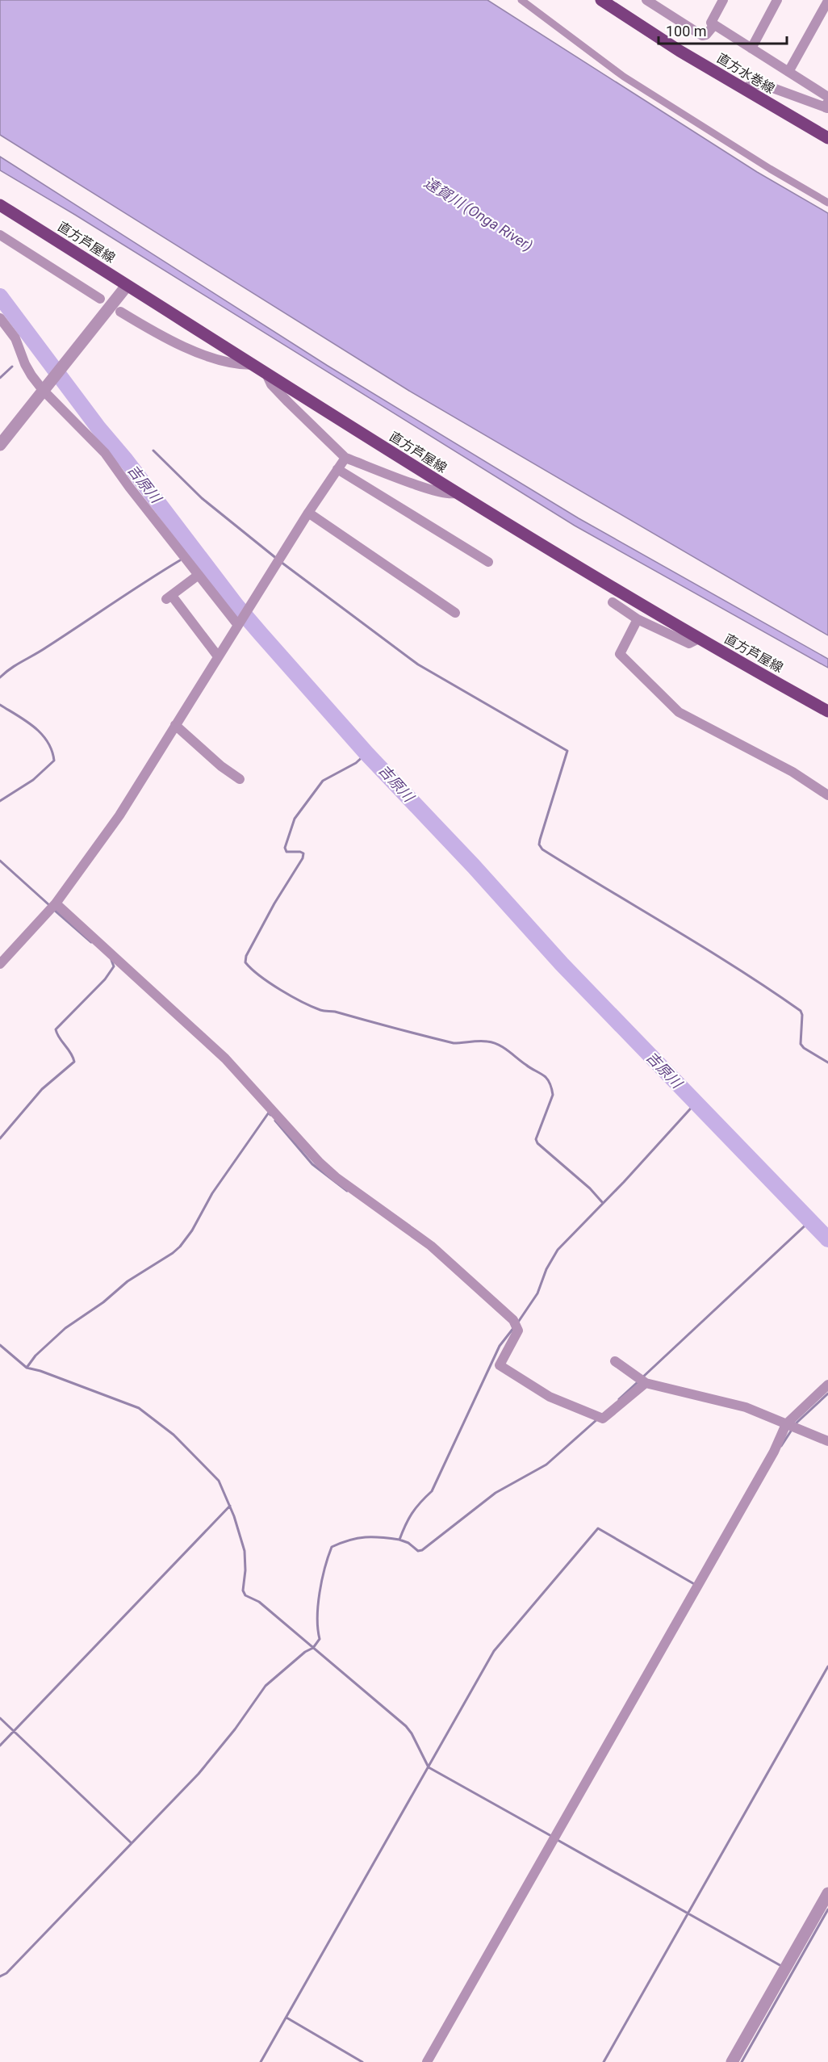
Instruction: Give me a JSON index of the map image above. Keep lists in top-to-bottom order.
{
  "streets": {
    "main road": ["直方水巻線", "直方芦屋線"]
  },
  "water": ["遠賀川 (Onga River)", "吉原川"],
  "scale_bar": "100 m"
}
